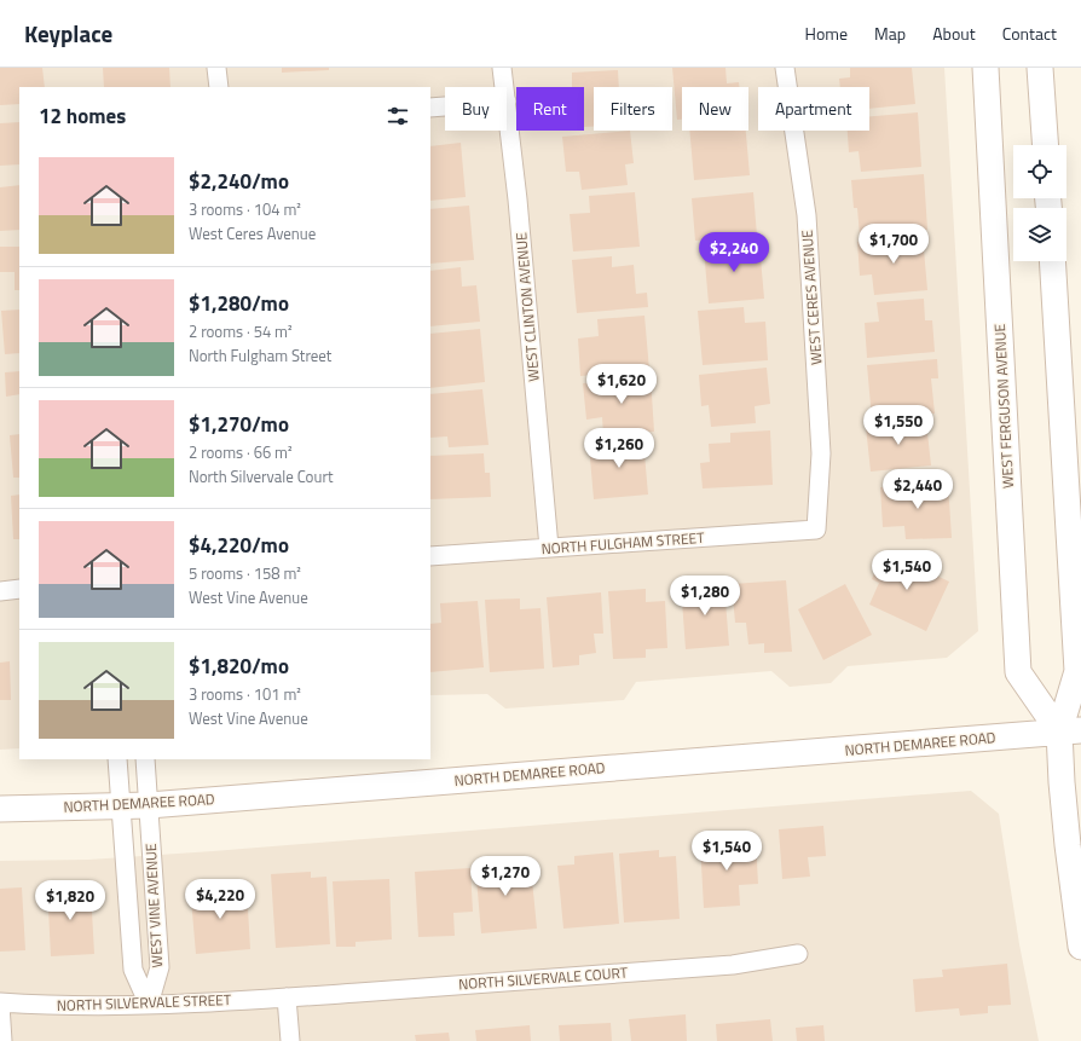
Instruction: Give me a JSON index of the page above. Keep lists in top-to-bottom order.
{
  "streets": {
    "street": [
      "WEST CERES AVENUE",
      "WEST CLINTON AVENUE",
      "WEST FERGUSON AVENUE",
      "NORTH FULGHAM STREET",
      "NORTH DEMAREE ROAD",
      "WEST VINE AVENUE",
      "NORTH SILVERVALE COURT",
      "NORTH SILVERVALE STREET"
    ]
  },
  "crossings": [
    ["WEST CERES AVENUE", "NORTH FULGHAM STREET"],
    ["WEST CLINTON AVENUE", "NORTH FULGHAM STREET"],
    ["WEST FERGUSON AVENUE", "NORTH DEMAREE ROAD"],
    ["NORTH DEMAREE ROAD", "WEST VINE AVENUE"],
    ["WEST VINE AVENUE", "NORTH SILVERVALE STREET"],
    ["NORTH SILVERVALE COURT", "NORTH SILVERVALE STREET"]
  ],
  "page": {
    "header": "Keyplace",
    "nav": [
      "Home",
      "Map",
      "About",
      "Contact"
    ],
    "chip": [
      "Buy",
      "Rent",
      "Filters",
      "New",
      "Apartment"
    ],
    "heading": "12 homes",
    "list": [
      {
        "name": "$2,240/mo",
        "note": "3 rooms · 104 m² · West Ceres Avenue"
      },
      {
        "name": "$1,280/mo",
        "note": "2 rooms · 54 m² · North Fulgham Street"
      },
      {
        "name": "$1,270/mo",
        "note": "2 rooms · 66 m² · North Silvervale Court"
      },
      {
        "name": "$4,220/mo",
        "note": "5 rooms · 158 m² · West Vine Avenue"
      },
      {
        "name": "$1,820/mo",
        "note": "3 rooms · 101 m² · West Vine Avenue"
      }
    ],
    "price": [
      "$1,700",
      "$2,240",
      "$1,620",
      "$1,550",
      "$1,260",
      "$2,440",
      "$1,540",
      "$1,280",
      "$1,540",
      "$1,270",
      "$4,220",
      "$1,820"
    ]
  }
}
